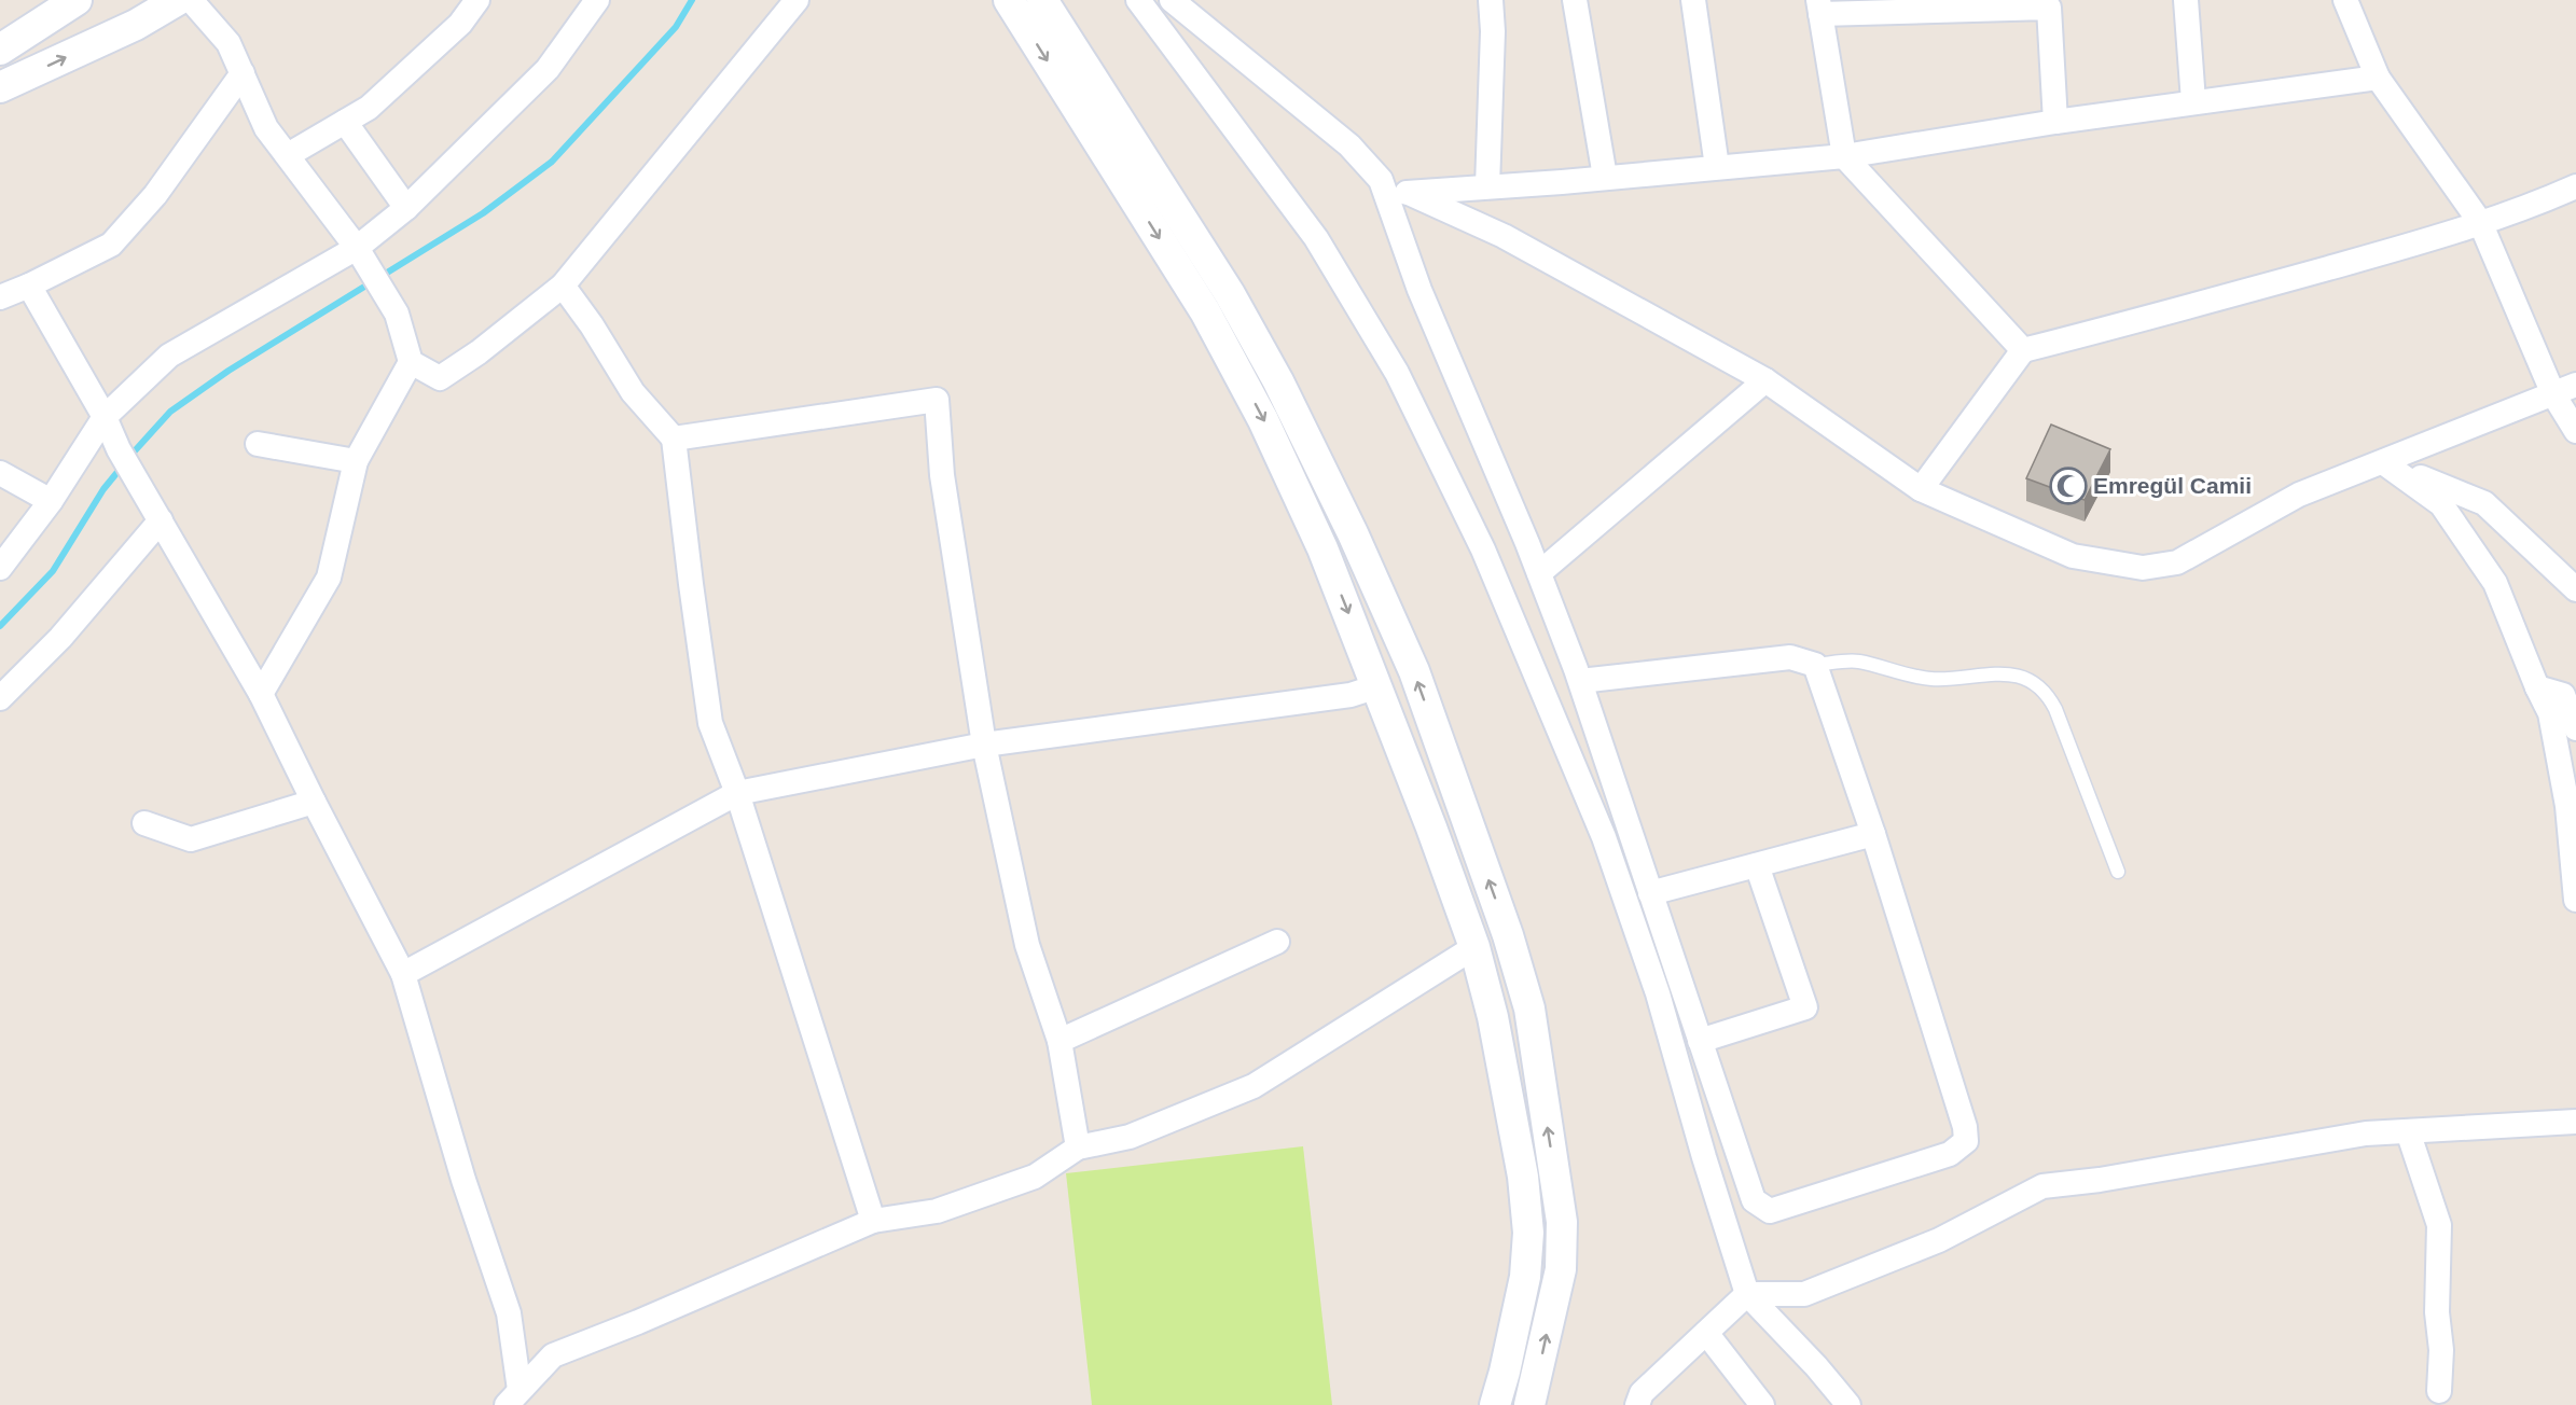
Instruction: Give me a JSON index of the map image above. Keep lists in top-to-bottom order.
{
  "places": {
    "mosque": ["Emregül Camii"]
  }
}
